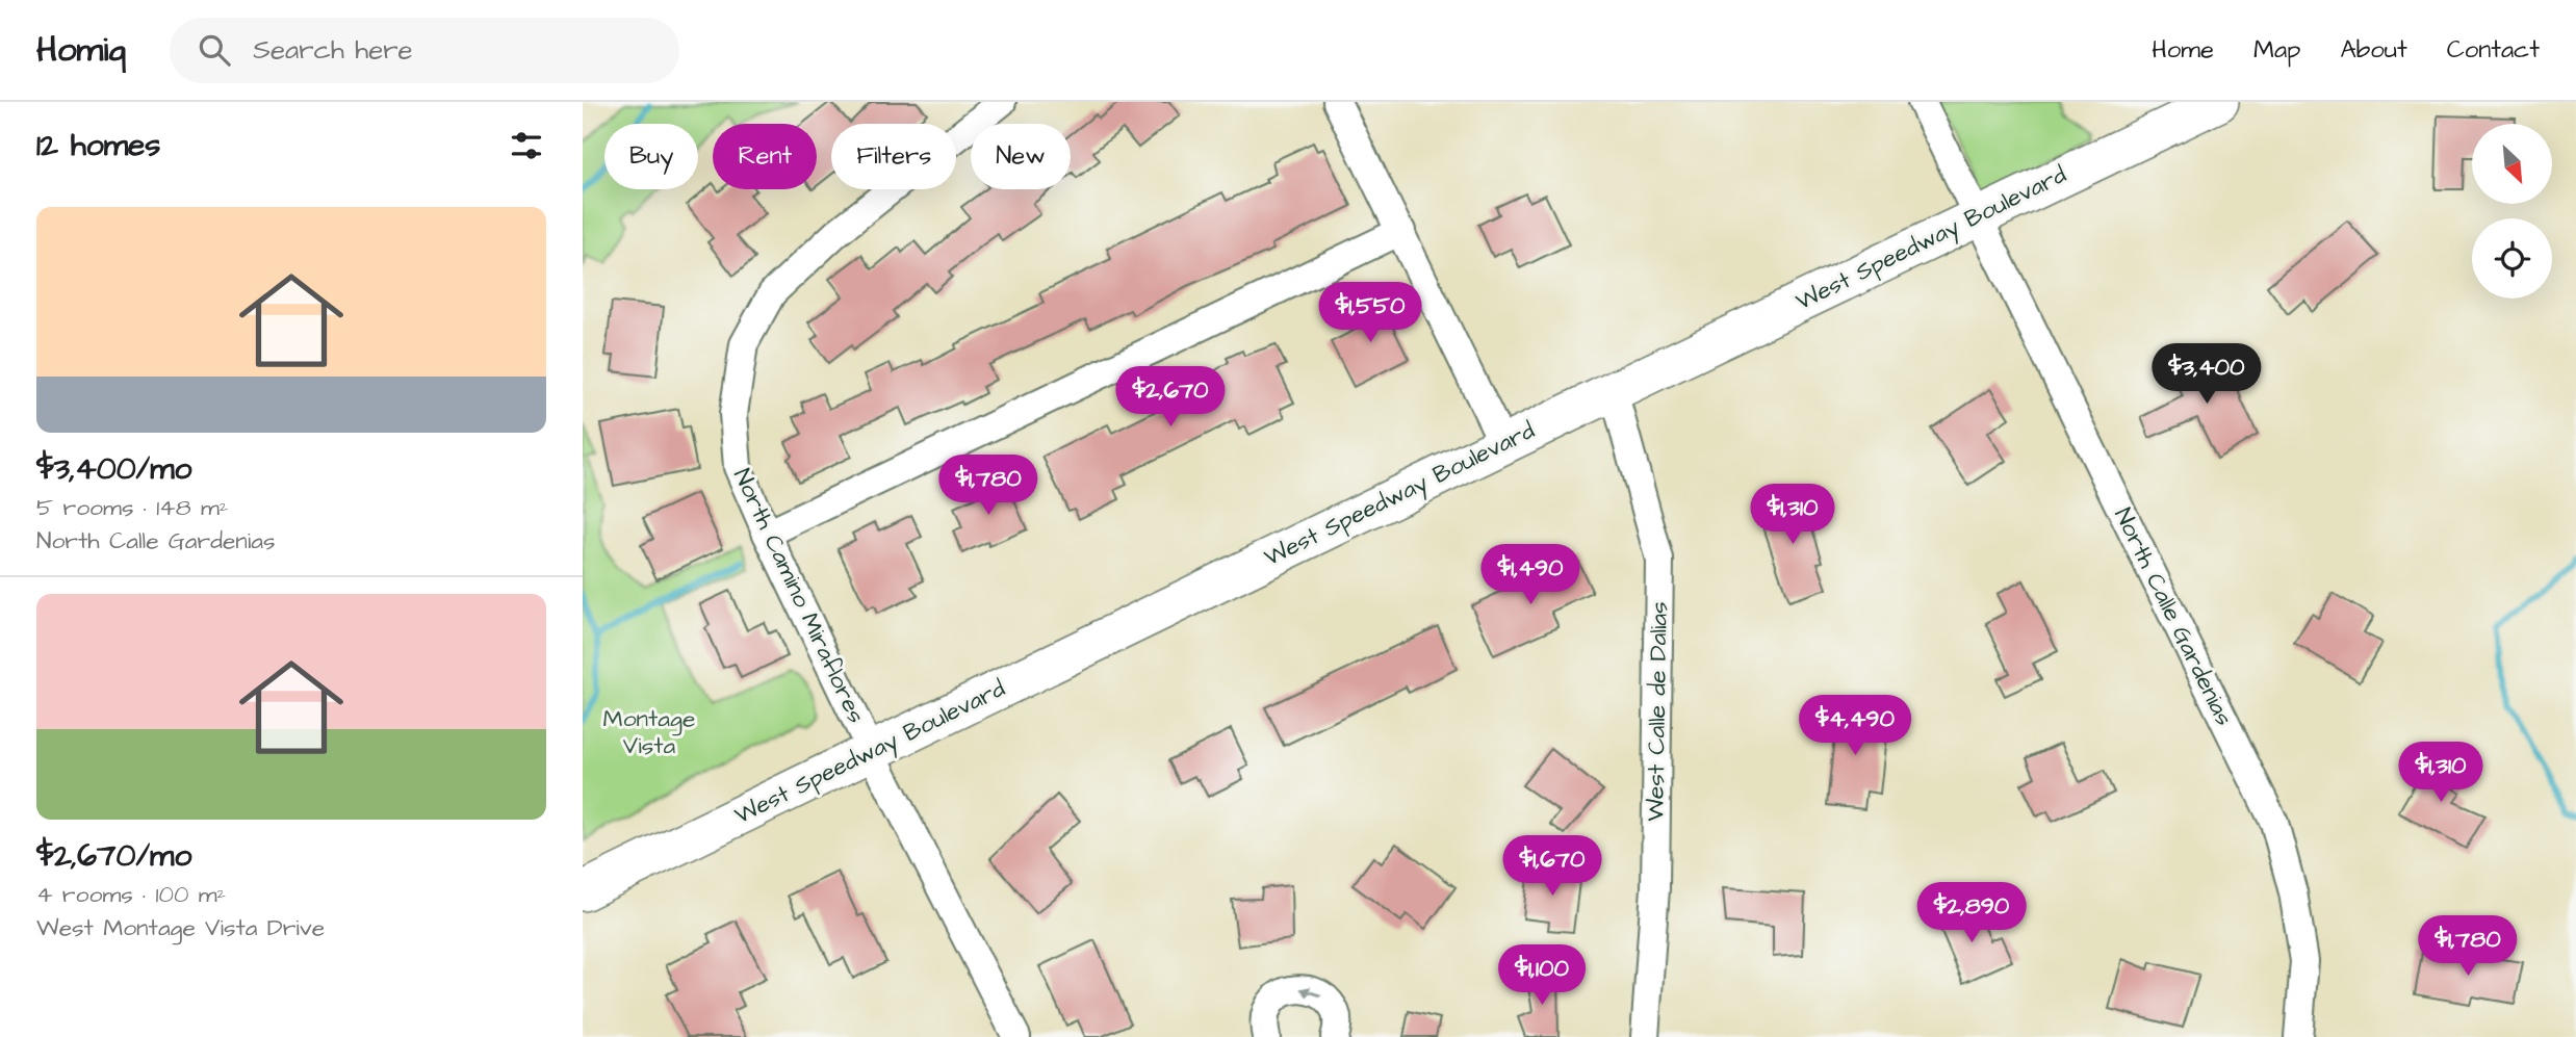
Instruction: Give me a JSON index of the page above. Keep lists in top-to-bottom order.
{
  "streets": {
    "main road": ["West Speedway Boulevard"],
    "street": ["North Camino Miraflores", "North Calle Gardenias", "West Calle de Dalias"]
  },
  "crossings": [
    ["West Speedway Boulevard", "North Camino Miraflores"],
    ["West Speedway Boulevard", "North Calle Gardenias"],
    ["West Speedway Boulevard", "West Calle de Dalias"]
  ],
  "parks": ["Montage Vista"],
  "north": "bottom right",
  "page": {
    "header": "Homiq",
    "search": "Search here",
    "nav": [
      "Home",
      "Map",
      "About",
      "Contact"
    ],
    "heading": "12 homes",
    "chip": [
      "Buy",
      "Rent",
      "Filters",
      "New"
    ],
    "list": [
      {
        "name": "$3,400/mo",
        "note": "5 rooms · 148 m² · North Calle Gardenias"
      },
      {
        "name": "$2,670/mo",
        "note": "4 rooms · 100 m² · West Montage Vista Drive"
      }
    ],
    "price": [
      "$1,550",
      "$3,400",
      "$2,670",
      "$1,780",
      "$1,310",
      "$1,490",
      "$4,490",
      "$1,310",
      "$1,670",
      "$2,890",
      "$1,780",
      "$1,100"
    ]
  }
}
